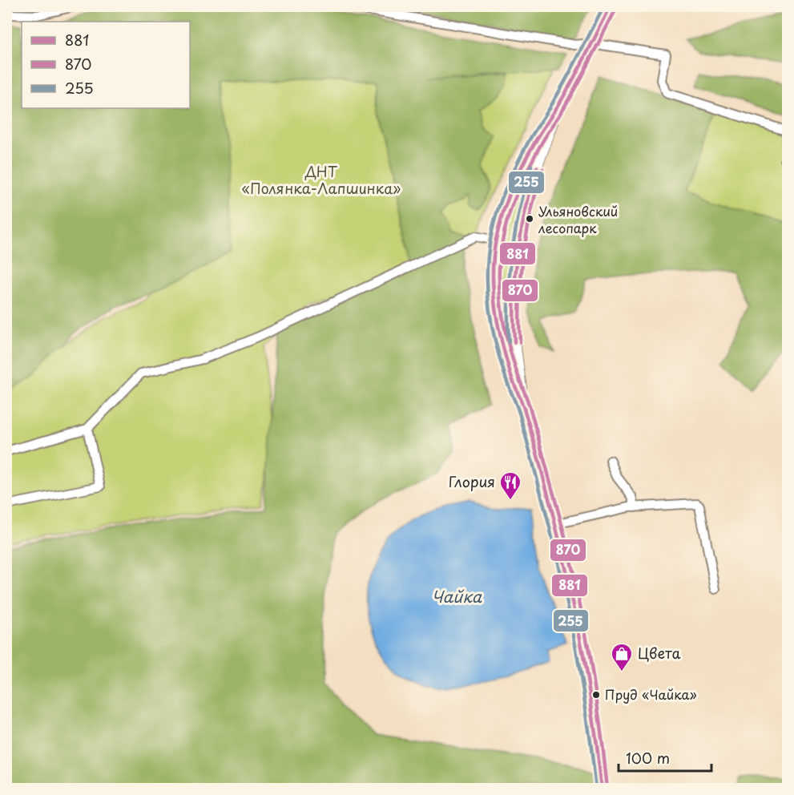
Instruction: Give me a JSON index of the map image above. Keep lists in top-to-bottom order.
{
  "water": ["Чайка"],
  "parks": ["ДНТ «Полянка-Лапшинка»"],
  "places": {
    "other": ["Ульяновский лесопарк", "Пруд «Чайка»"],
    "restaurant": ["Глория"],
    "shop": ["Цвета"]
  },
  "lines": ["transit line 881", "transit line 255", "transit line 870"],
  "legend": ["881", "870", "255"],
  "scale_bar": "100 m"
}
